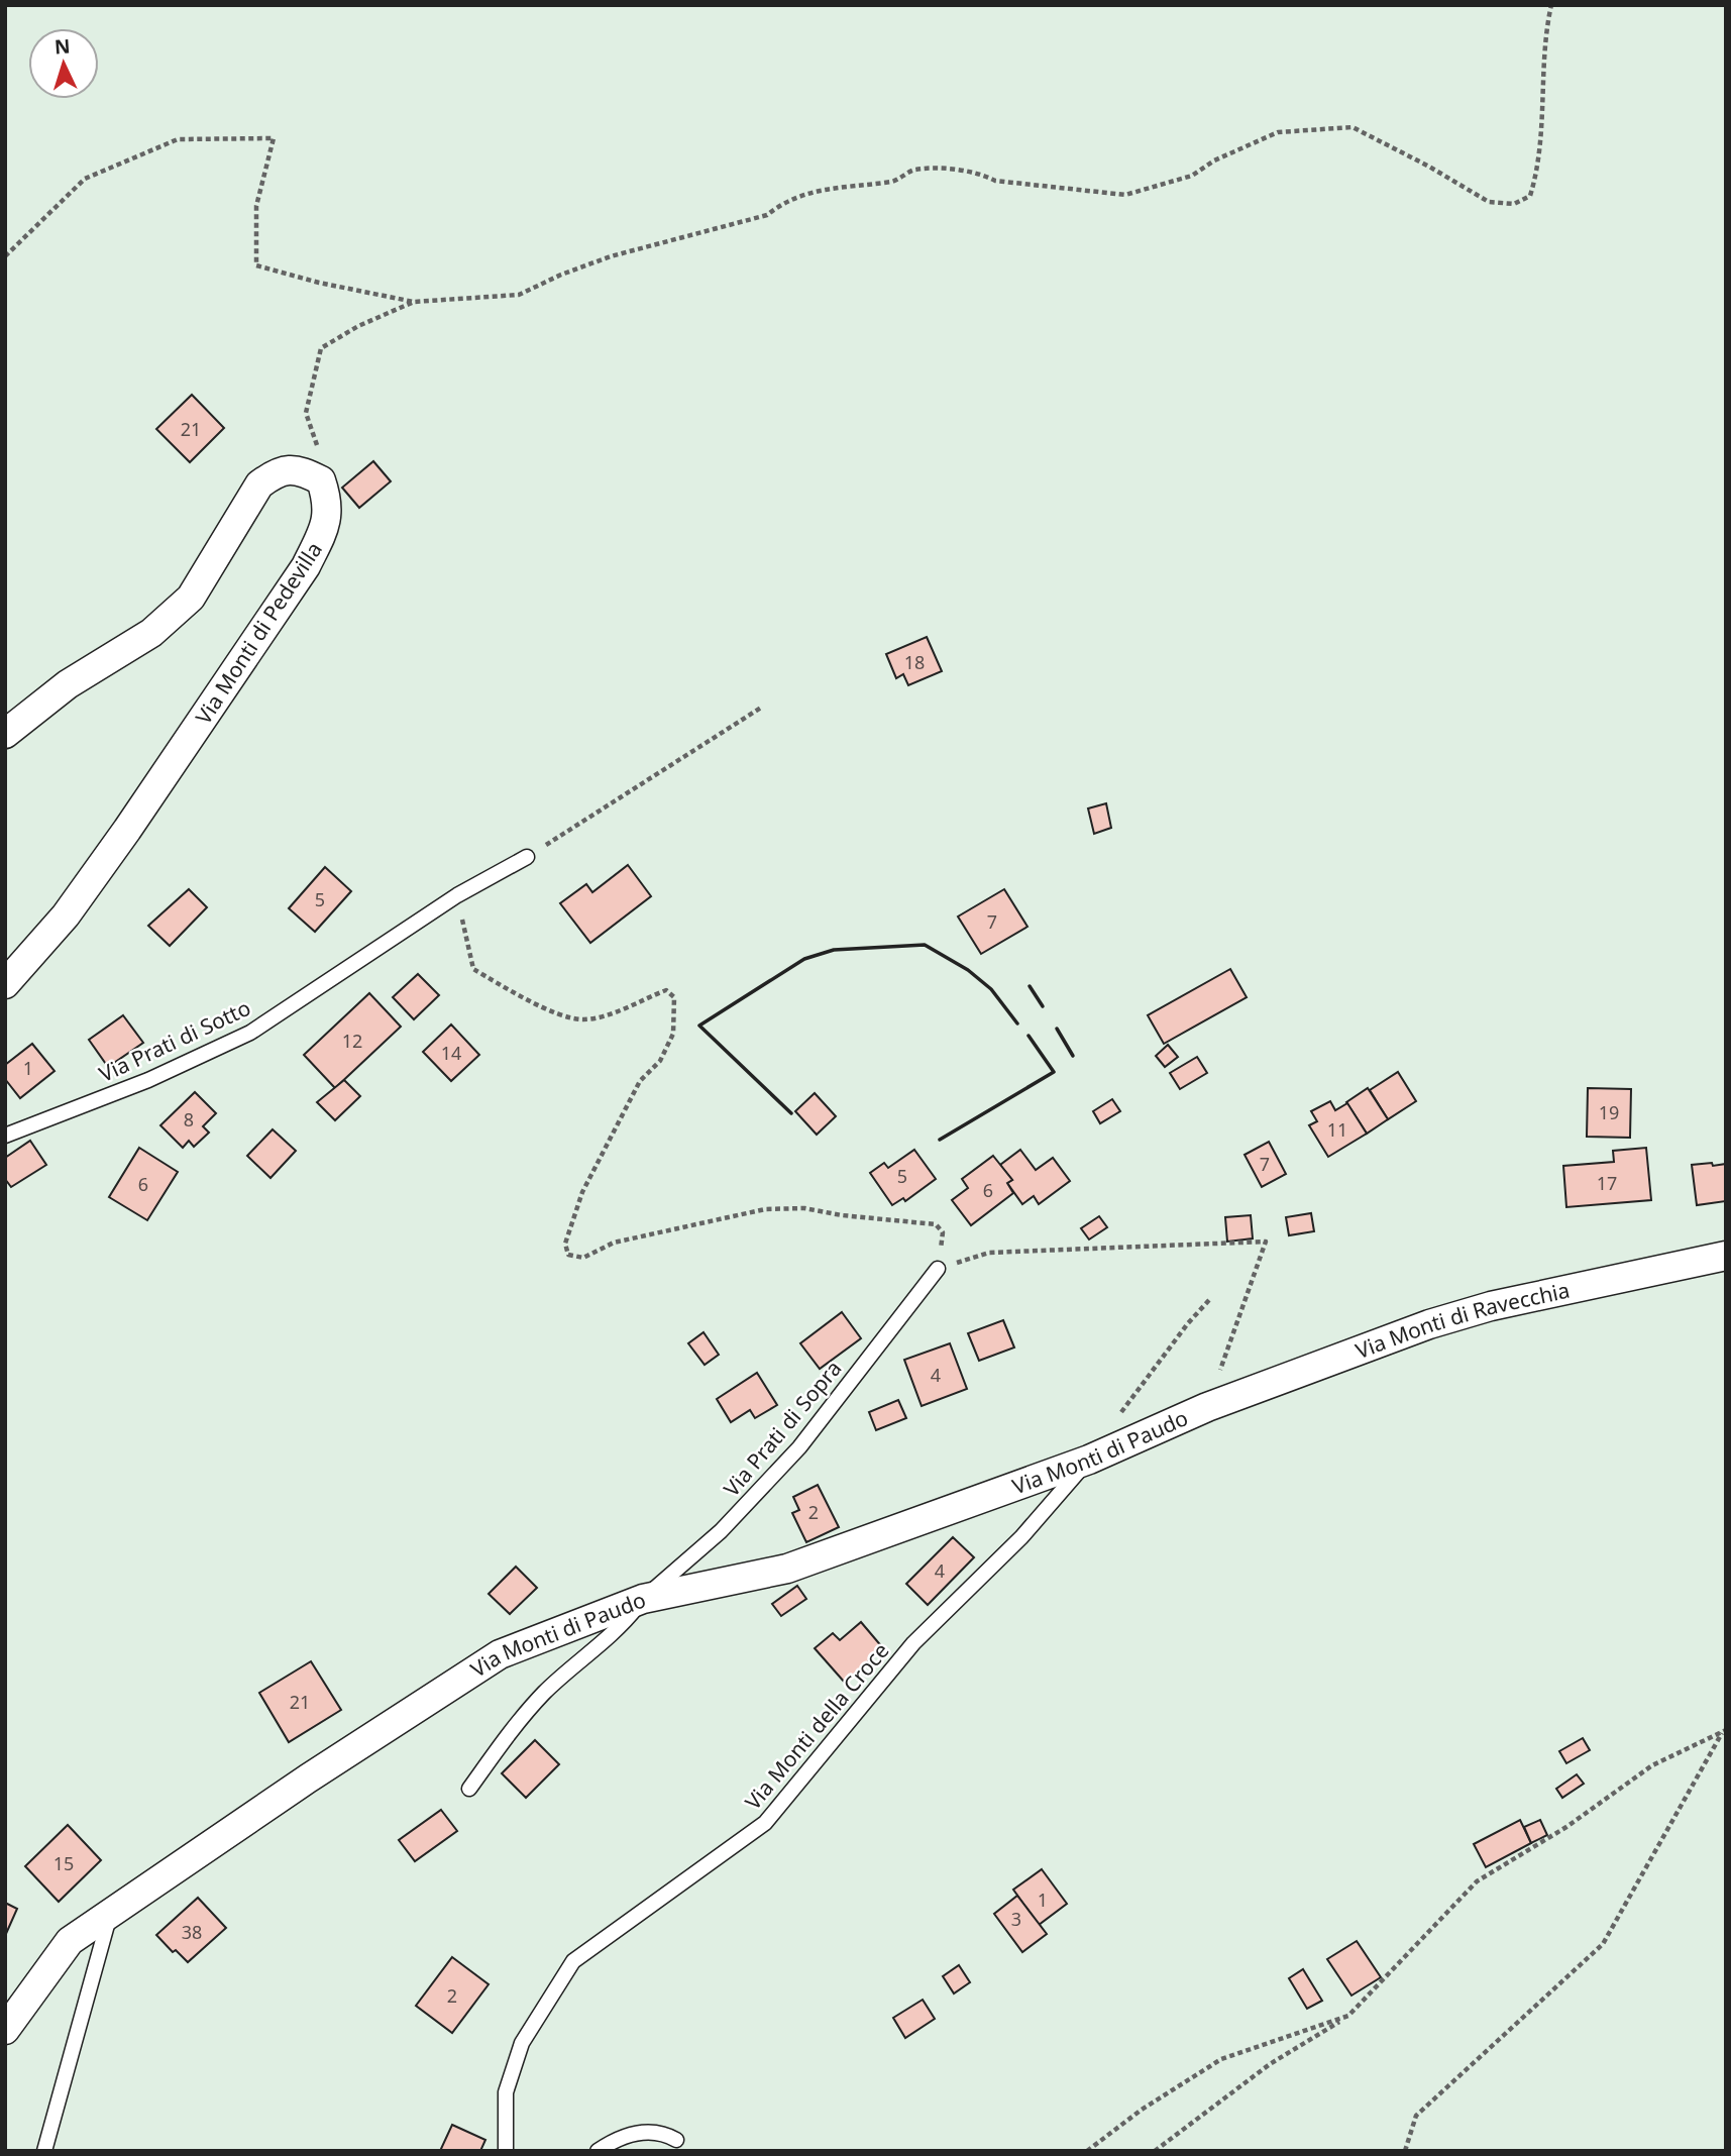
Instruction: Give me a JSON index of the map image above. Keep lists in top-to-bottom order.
{
  "streets": {
    "street": ["Via Monti di Pedevilla", "Via Monti di Ravecchia", "Via Monti di Paudo"],
    "lane": ["Via Prati di Sotto", "Via Prati di Sopra", "Via Monti della Croce"]
  },
  "crossings": [
    ["Via Monti di Ravecchia", "Via Monti di Paudo"],
    ["Via Prati di Sopra", "Via Monti di Paudo"],
    ["Via Monti di Paudo", "Via Monti della Croce"]
  ],
  "house_numbers": [
    "21",
    "18",
    "5",
    "7",
    "12",
    "14",
    "1",
    "19",
    "8",
    "11",
    "7",
    "5",
    "17",
    "6",
    "6",
    "4",
    "2",
    "4",
    "21",
    "15",
    "1",
    "3",
    "38",
    "2"
  ],
  "north": "top"
}
